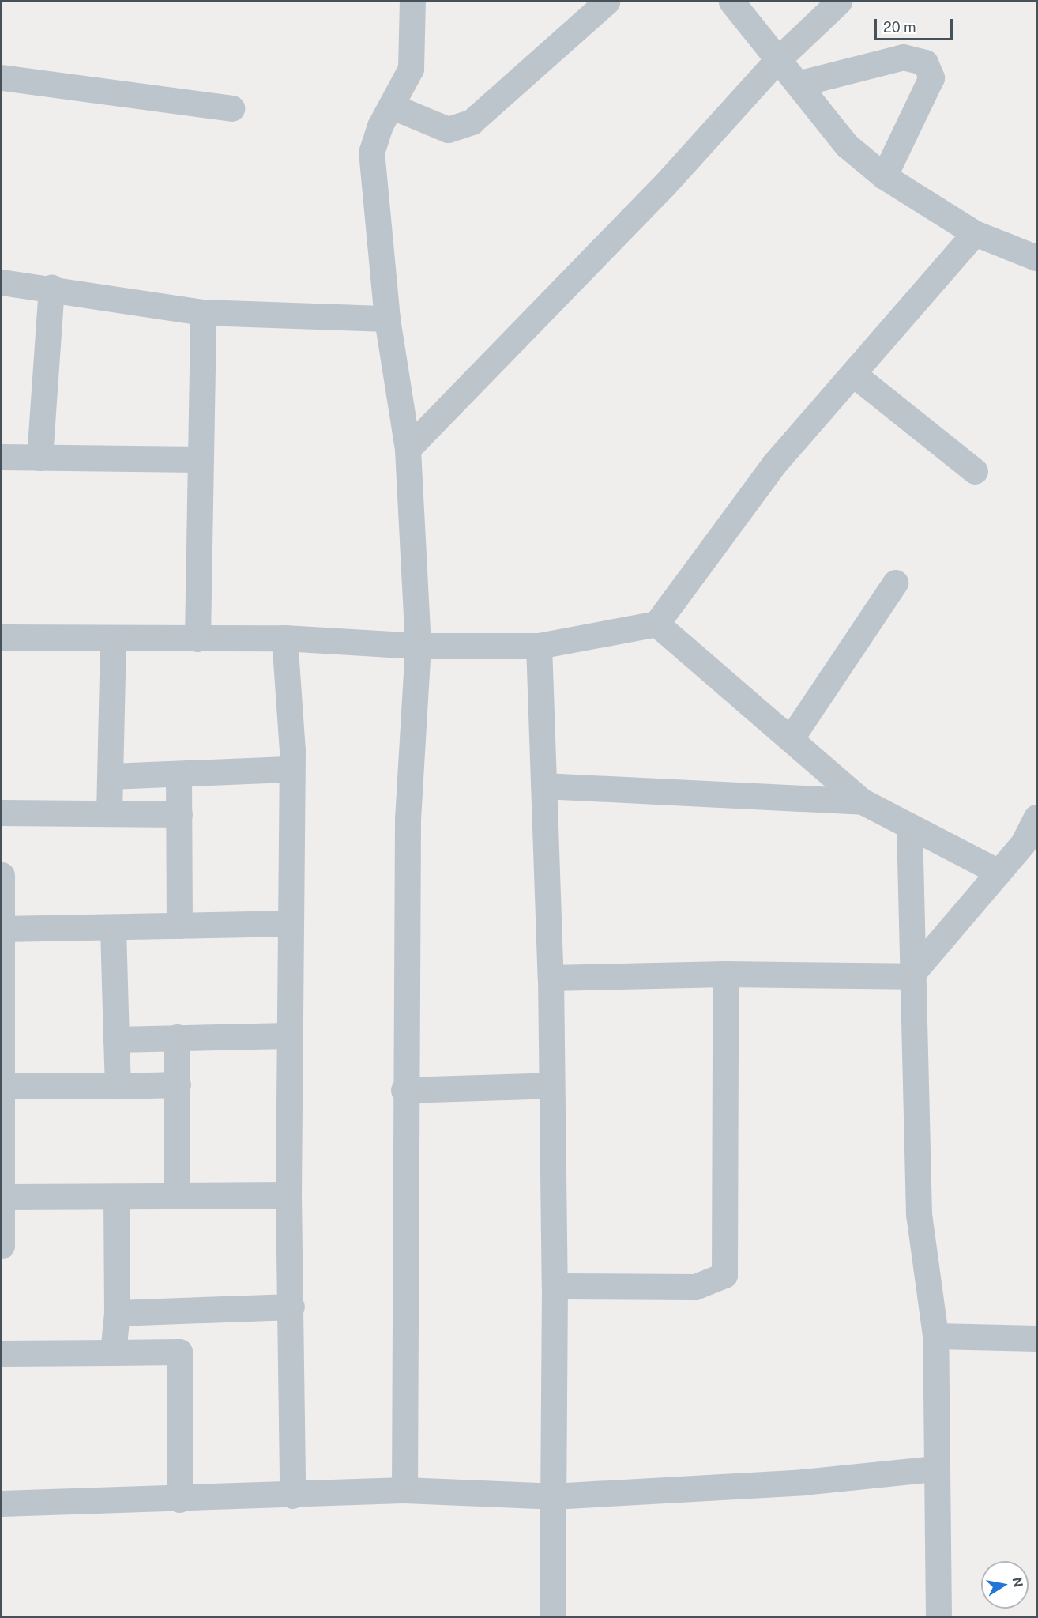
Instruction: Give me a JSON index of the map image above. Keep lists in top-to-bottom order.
{
  "scale_bar": "20 m",
  "north": "right"
}
